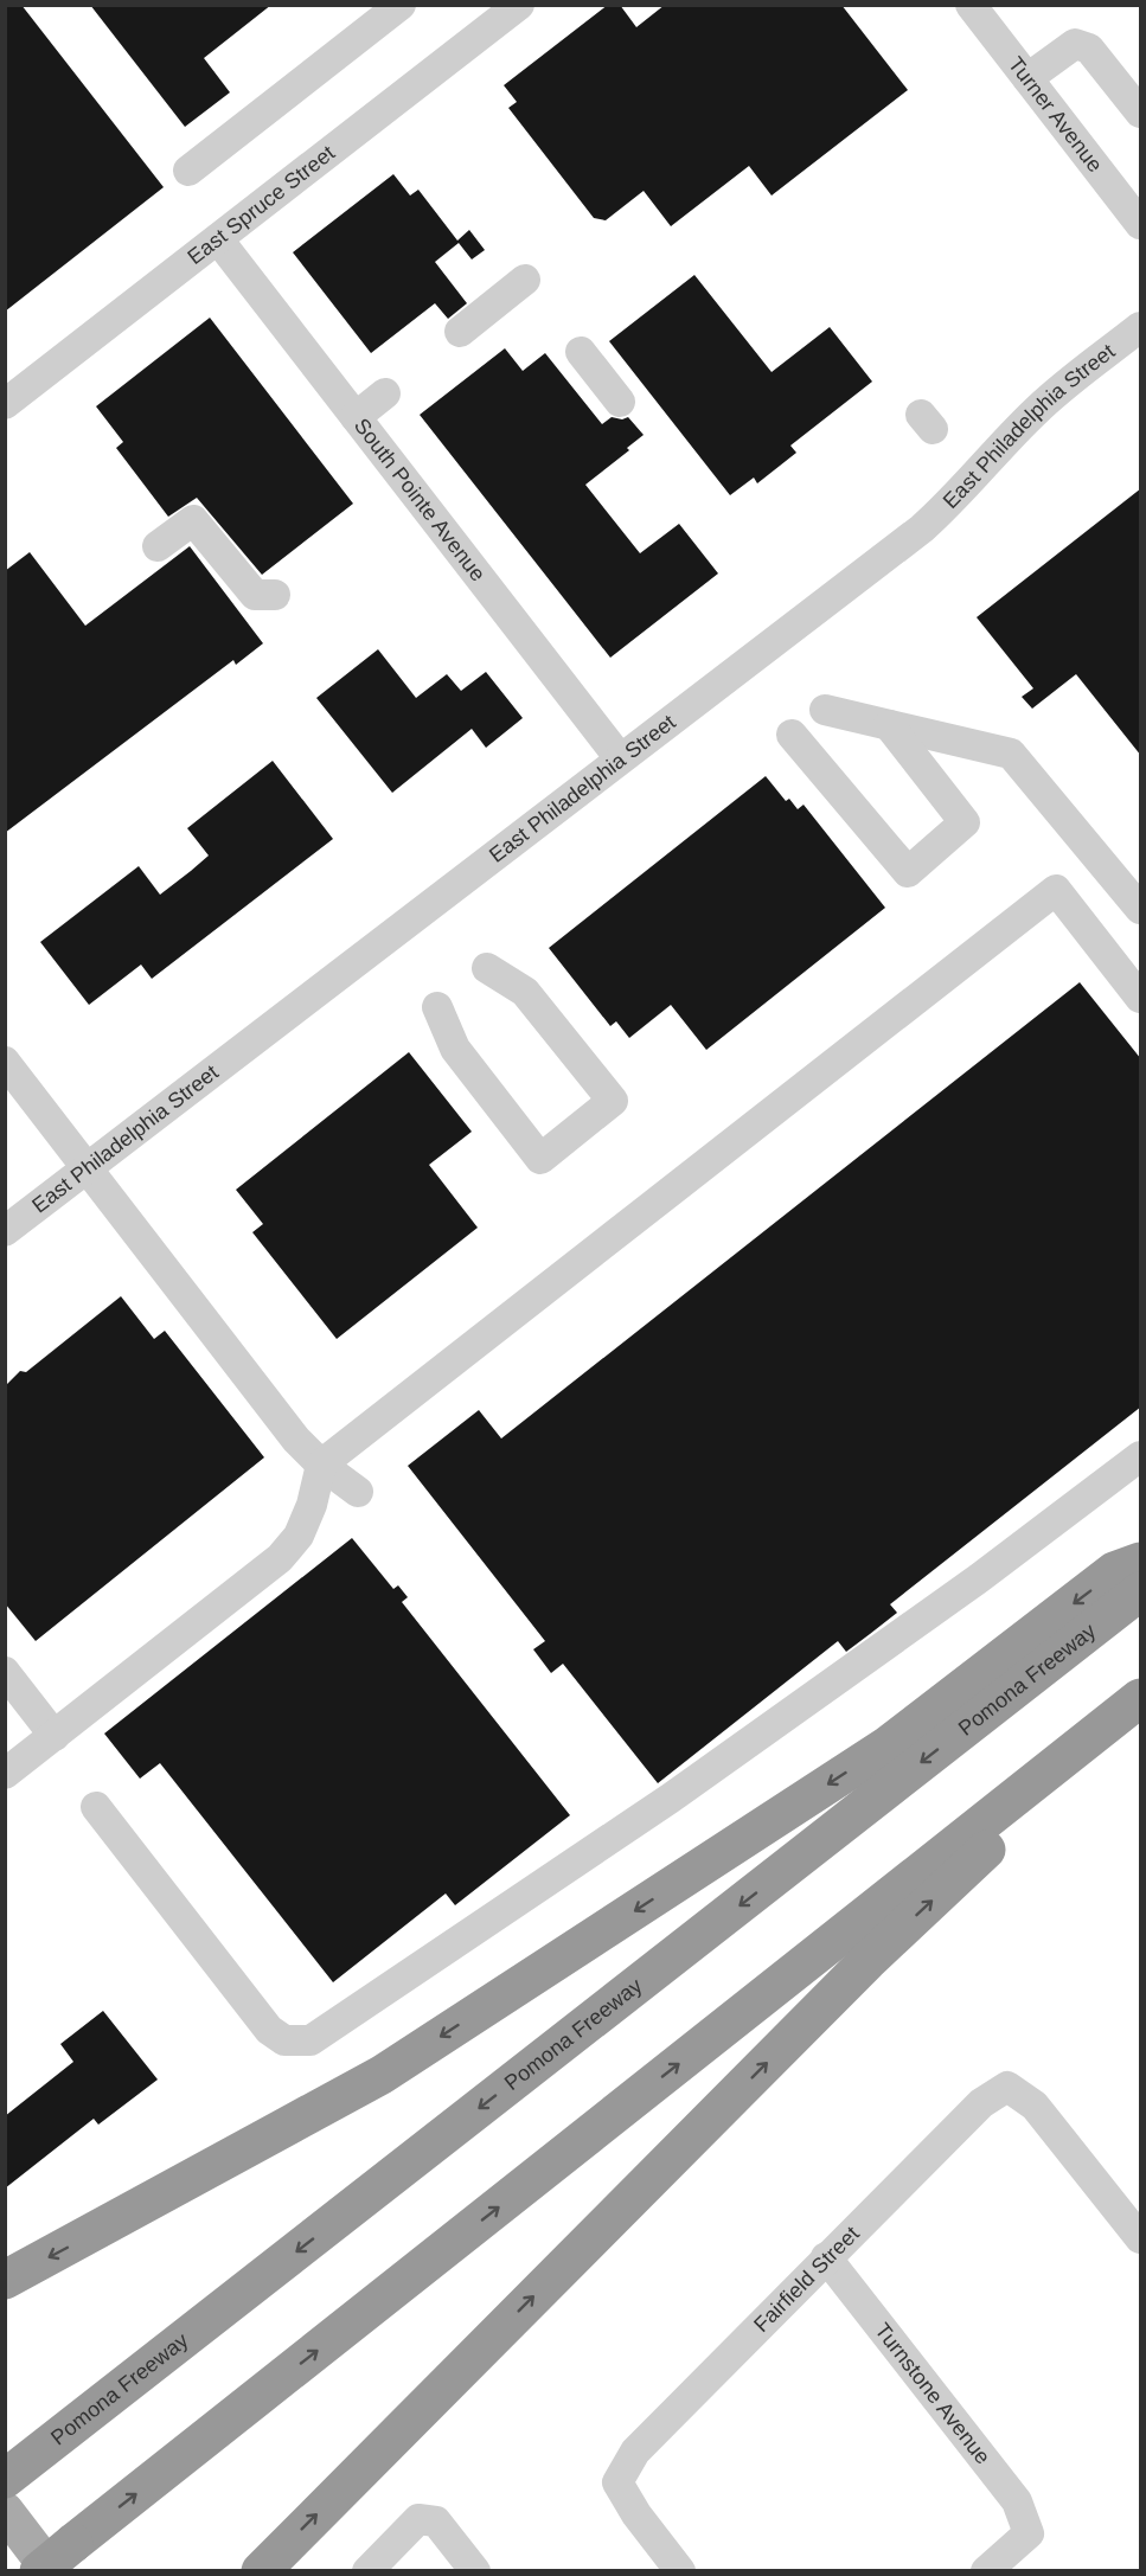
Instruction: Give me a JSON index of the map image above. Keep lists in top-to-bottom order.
{
  "streets": {
    "highway": ["Pomona Freeway"],
    "street": [
      "Turner Avenue",
      "East Spruce Street",
      "East Philadelphia Street",
      "South Pointe Avenue",
      "Fairfield Street",
      "Turnstone Avenue"
    ]
  },
  "crossings": [
    ["East Spruce Street", "South Pointe Avenue"],
    ["East Philadelphia Street", "South Pointe Avenue"],
    ["Fairfield Street", "Turnstone Avenue"]
  ]
}
